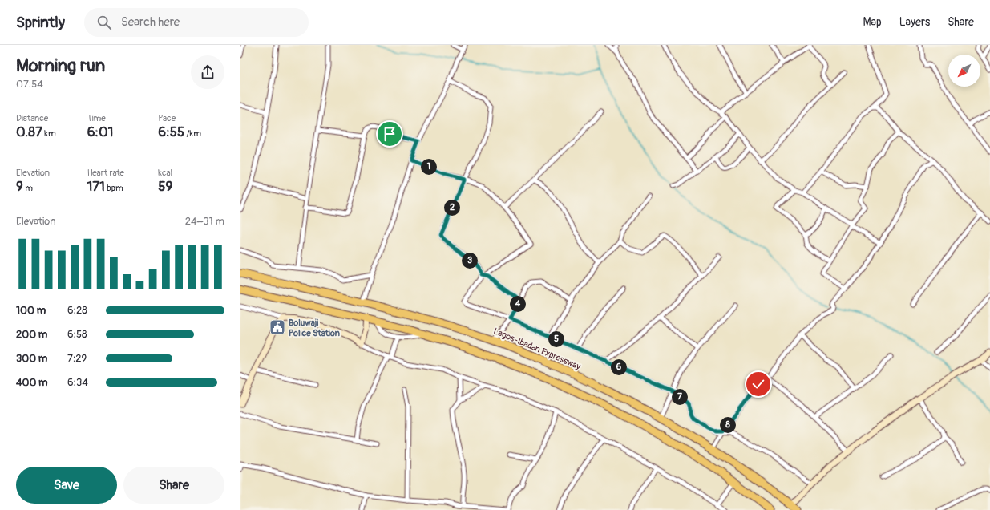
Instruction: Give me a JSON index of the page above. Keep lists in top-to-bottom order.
{
  "streets": {
    "highway": ["Lagos-Ibadan Expressway"]
  },
  "places": {
    "public building": ["Boluwaji Police Station"]
  },
  "north": "bottom left",
  "page": {
    "header": "Sprintly",
    "search": "Search here",
    "nav": ["Map", "Layers", "Share"],
    "heading": ["Morning run", "07:54"],
    "stats": [
      ["Distance", "0.87 km"],
      ["Time", "6:01"],
      ["Pace", "6:55 /km"],
      ["Elevation", "9 m"],
      ["Heart rate", "171 bpm"],
      ["kcal", "59"]
    ],
    "pins": [
      "1",
      "2",
      "3",
      "4",
      "5",
      "6",
      "7",
      "8"
    ],
    "chart": ["Elevation", "24–31 m"],
    "list": [
      {
        "name": "100 m",
        "note": "6:28"
      },
      {
        "name": "200 m",
        "note": "6:58"
      },
      {
        "name": "300 m",
        "note": "7:29"
      },
      {
        "name": "400 m",
        "note": "6:34"
      }
    ],
    "buttons": ["Save", "Share"]
  }
}
